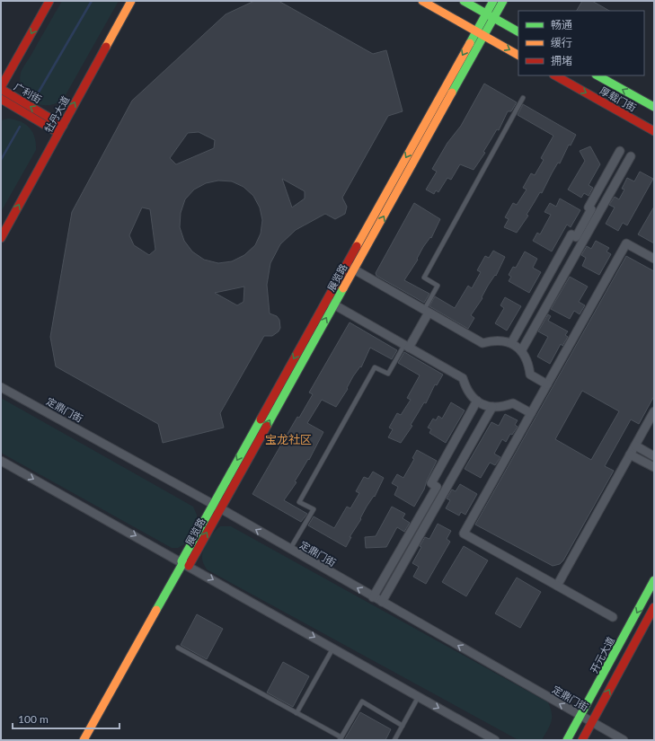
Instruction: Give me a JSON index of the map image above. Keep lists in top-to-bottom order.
{
  "streets": {
    "street": [
      "广利街",
      "厚载门街",
      "牡丹大道",
      "展览路",
      "定鼎门街",
      "开元大道"
    ]
  },
  "crossings": [
    ["广利街", "牡丹大道"],
    ["展览路", "定鼎门街"],
    ["定鼎门街", "开元大道"]
  ],
  "districts": ["宝龙社区"],
  "legend": ["畅通", "缓行", "拥堵"],
  "scale_bar": "100 m"
}
